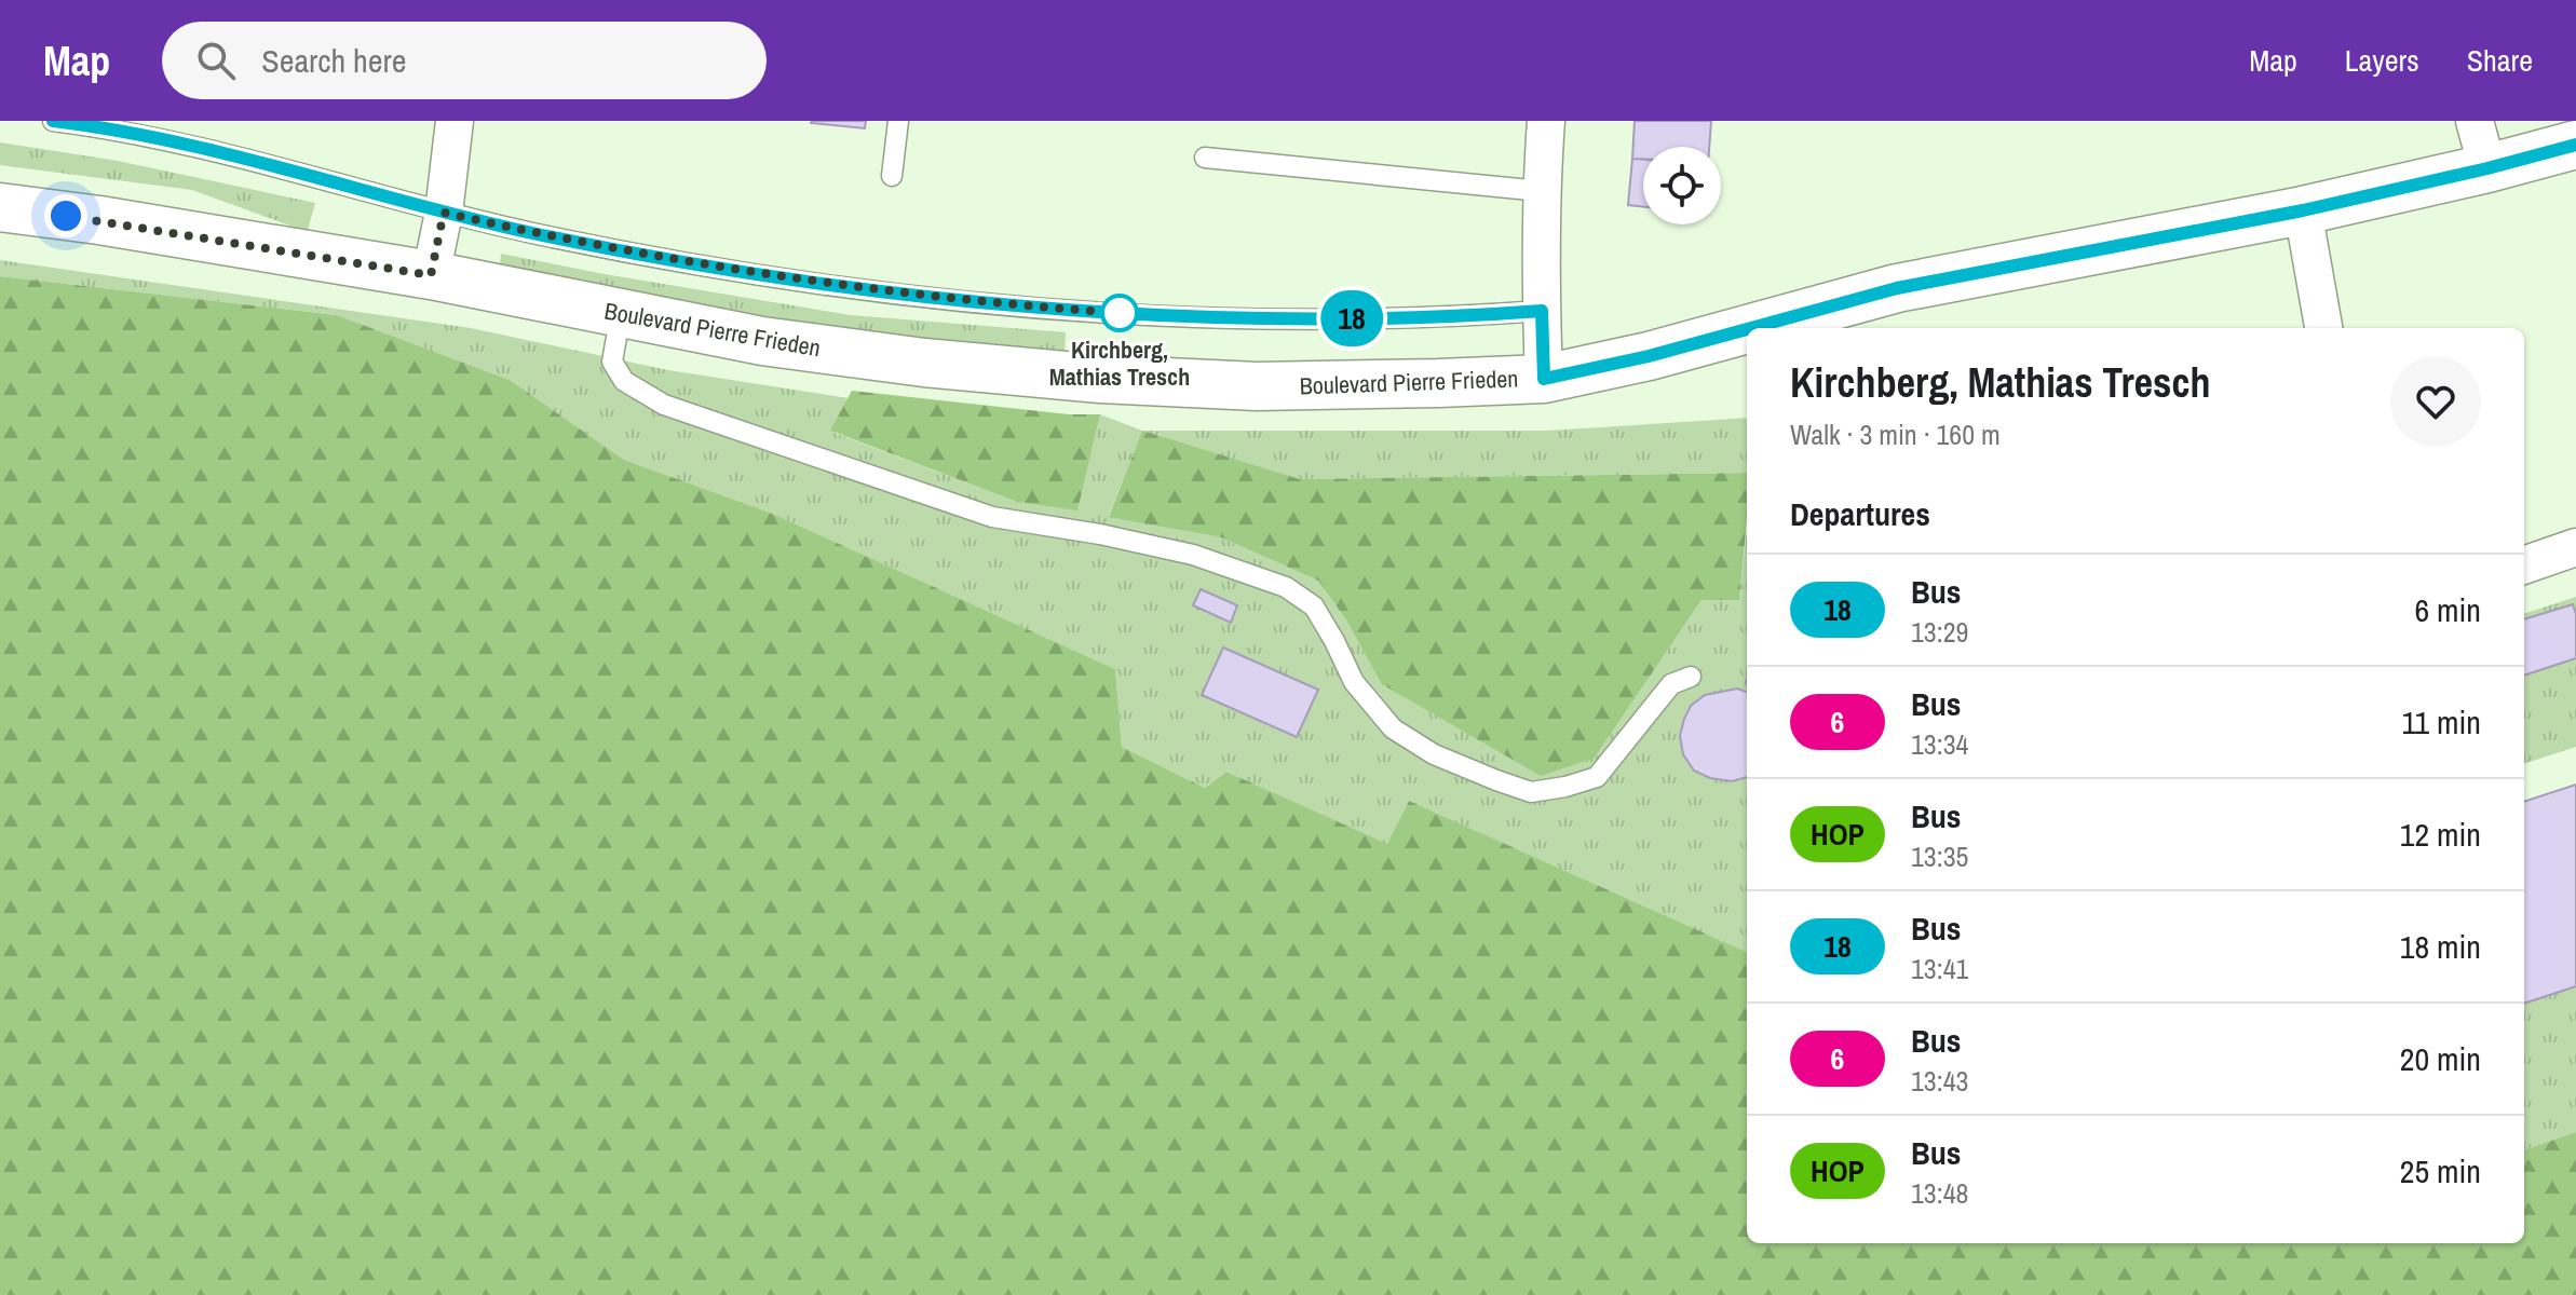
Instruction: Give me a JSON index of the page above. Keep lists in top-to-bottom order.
{
  "streets": {
    "main road": ["Boulevard Pierre Frieden"]
  },
  "places": ["Kirchberg, Mathias Tresch"],
  "lines": ["bus line 18"],
  "page": {
    "header": "Map",
    "search": "Search here",
    "nav": ["Map", "Layers", "Share"],
    "on_map": "18",
    "heading": [
      ["Kirchberg, Mathias Tresch", "Walk · 3 min · 160 m"],
      "Departures"
    ],
    "list": [
      {
        "mark": "18",
        "name": "Bus",
        "note": "13:29",
        "value": "6 min"
      },
      {
        "mark": "6",
        "name": "Bus",
        "note": "13:34",
        "value": "11 min"
      },
      {
        "mark": "HOP",
        "name": "Bus",
        "note": "13:35",
        "value": "12 min"
      },
      {
        "mark": "18",
        "name": "Bus",
        "note": "13:41",
        "value": "18 min"
      },
      {
        "mark": "6",
        "name": "Bus",
        "note": "13:43",
        "value": "20 min"
      },
      {
        "mark": "HOP",
        "name": "Bus",
        "note": "13:48",
        "value": "25 min"
      }
    ]
  }
}
